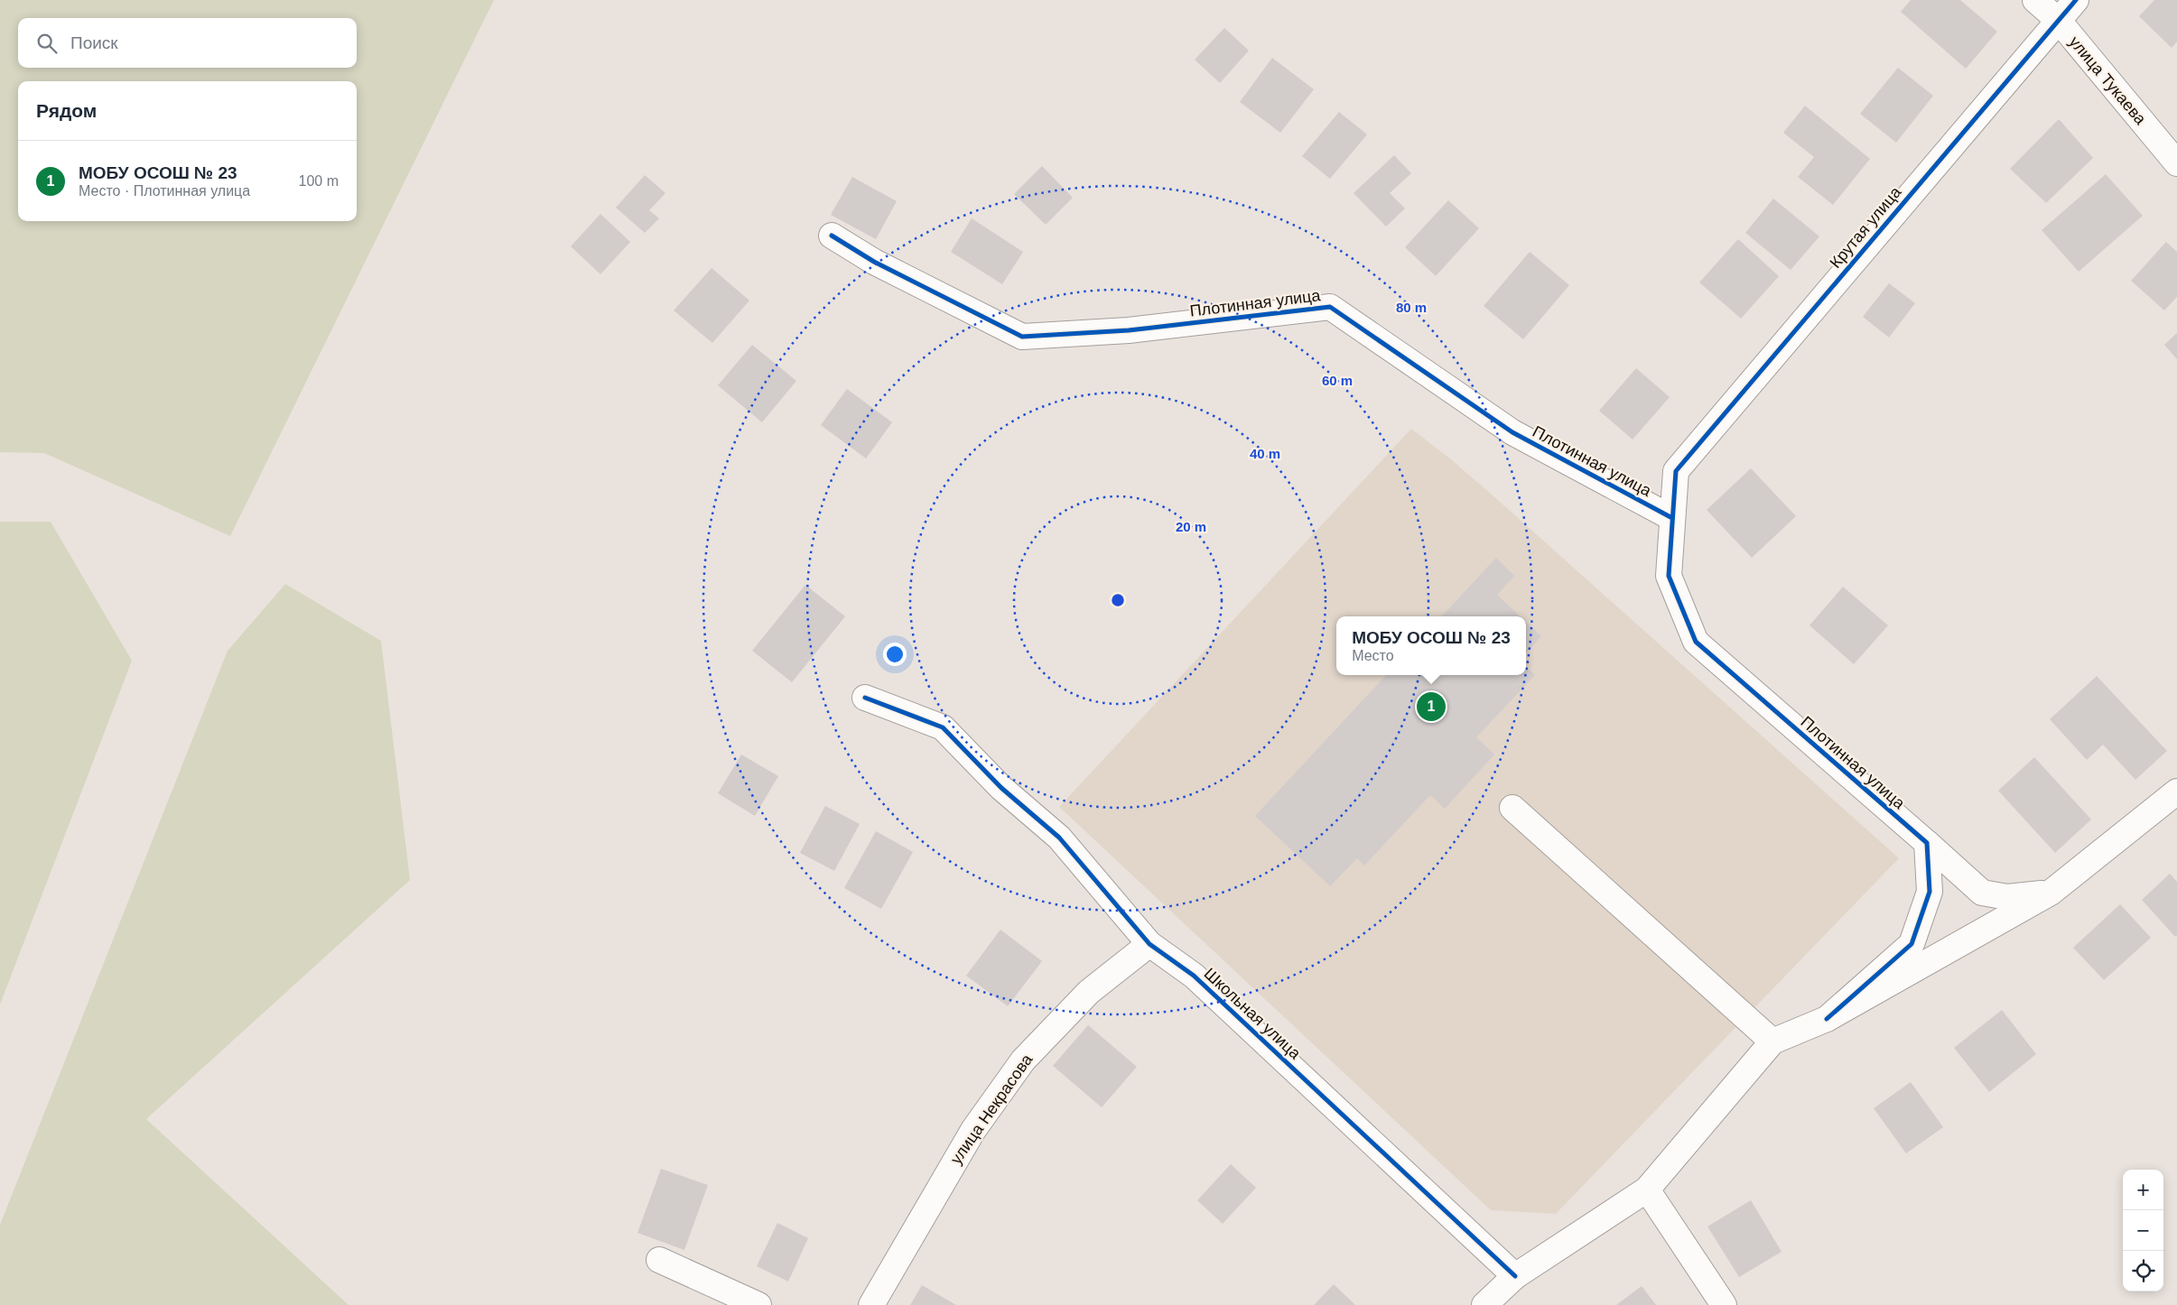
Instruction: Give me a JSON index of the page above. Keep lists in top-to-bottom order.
{
  "streets": {
    "street": [
      "улица Тукаева",
      "Крутая улица",
      "Плотинная улица",
      "Школьная улица",
      "улица Некрасова"
    ]
  },
  "crossings": [
    ["улица Тукаева", "Крутая улица"],
    ["Крутая улица", "Плотинная улица"],
    ["Школьная улица", "улица Некрасова"]
  ],
  "page": {
    "search": "Поиск",
    "heading": "Рядом",
    "list": [
      {
        "mark": "1",
        "name": "МОБУ ОСОШ № 23",
        "note": "Место · Плотинная улица",
        "value": "100 m"
      }
    ],
    "popup": ["МОБУ ОСОШ № 23", "Место"],
    "pins": "1",
    "map_buttons": ["+", "−"]
  },
  "rings": [
    "80 m",
    "60 m",
    "40 m",
    "20 m"
  ]
}
